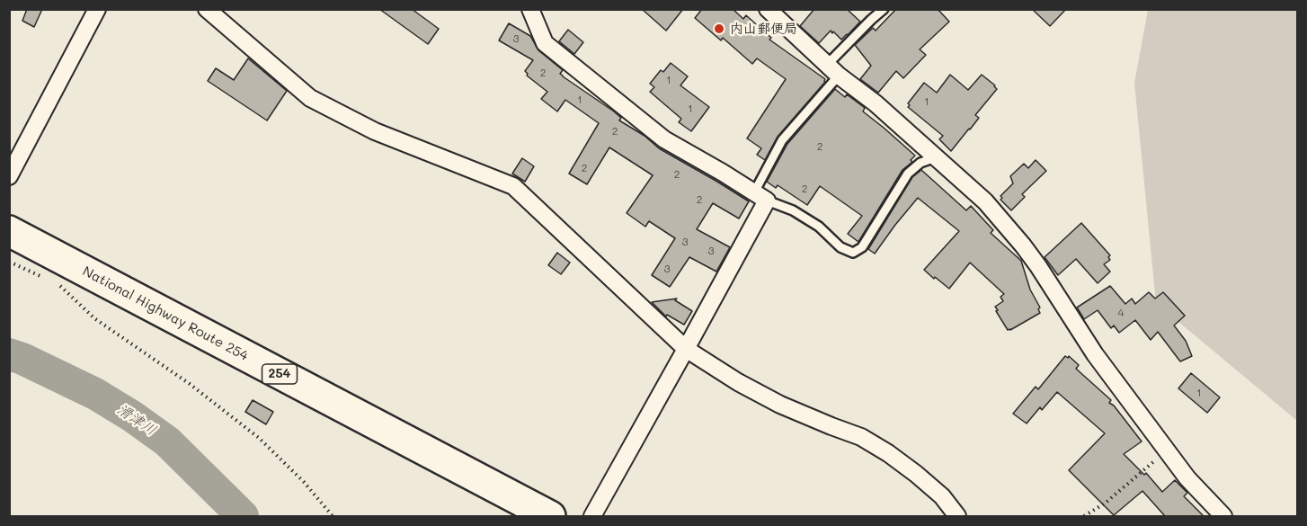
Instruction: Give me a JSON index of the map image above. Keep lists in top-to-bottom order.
{
  "streets": {
    "highway": ["National Highway Route 254", "254"]
  },
  "water": ["滑津川"],
  "places": ["内山郵便局"],
  "house_numbers": [
    "3",
    "2",
    "1",
    "1",
    "1",
    "1",
    "2",
    "2",
    "2",
    "2",
    "2",
    "2",
    "3",
    "3",
    "3",
    "4",
    "1"
  ]
}
